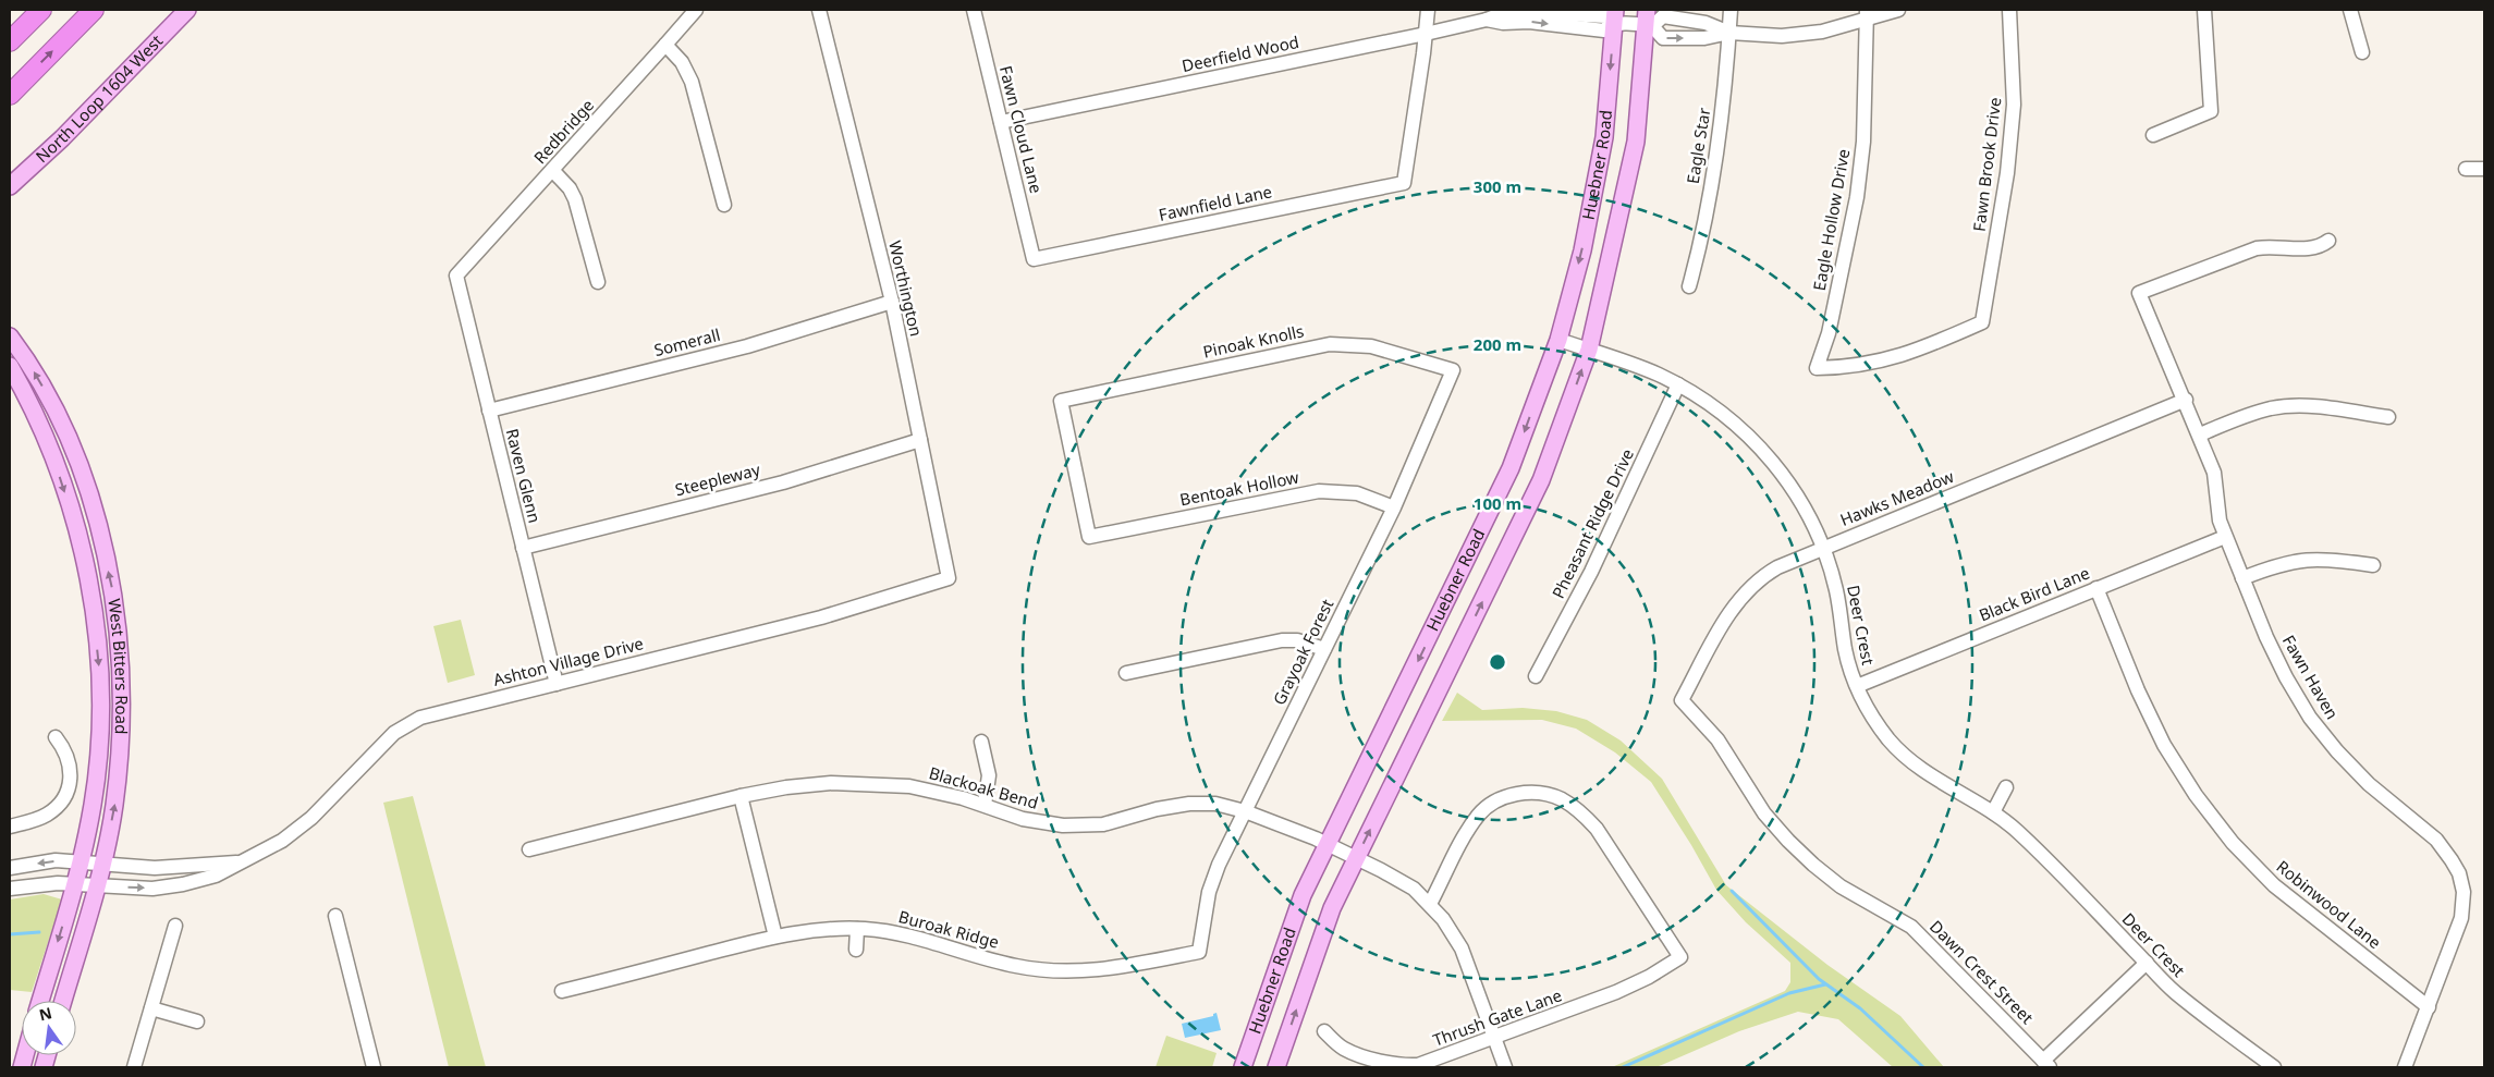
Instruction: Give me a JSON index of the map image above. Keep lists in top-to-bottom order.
{
  "streets": {
    "main road": ["North Loop 1604 West", "Huebner Road", "West Bitters Road"],
    "street": [
      "Deerfield Wood",
      "Fawn Cloud Lane",
      "Redbridge",
      "Eagle Star",
      "Fawn Brook Drive",
      "Fawnfield Lane",
      "Eagle Hollow Drive",
      "Worthington",
      "Pinoak Knolls",
      "Somerall",
      "Raven Glenn",
      "Steepleway",
      "Bentoak Hollow",
      "Hawks Meadow",
      "Pheasant Ridge Drive",
      "Black Bird Lane",
      "Deer Crest",
      "Grayoak Forest",
      "Ashton Village Drive",
      "Fawn Haven",
      "Blackoak Bend",
      "Robinwood Lane",
      "Buroak Ridge",
      "Dawn Crest Street",
      "Thrush Gate Lane"
    ]
  },
  "crossings": [
    ["Deerfield Wood", "Fawn Cloud Lane"],
    ["Deerfield Wood", "Huebner Road"],
    ["Deerfield Wood", "Fawnfield Lane"],
    ["Fawn Cloud Lane", "Fawnfield Lane"],
    ["Redbridge", "Raven Glenn"],
    ["Fawn Brook Drive", "Eagle Hollow Drive"],
    ["Huebner Road", "Deer Crest"],
    ["Huebner Road", "Blackoak Bend"],
    ["Worthington", "Somerall"],
    ["Worthington", "Steepleway"],
    ["Worthington", "Ashton Village Drive"],
    ["Pinoak Knolls", "Bentoak Hollow"],
    ["Pinoak Knolls", "Grayoak Forest"],
    ["Somerall", "Raven Glenn"],
    ["Raven Glenn", "Steepleway"],
    ["Raven Glenn", "Ashton Village Drive"],
    ["Bentoak Hollow", "Grayoak Forest"],
    ["Hawks Meadow", "Deer Crest"],
    ["Hawks Meadow", "Fawn Haven"],
    ["Hawks Meadow", "Dawn Crest Street"],
    ["Pheasant Ridge Drive", "Deer Crest"],
    ["Black Bird Lane", "Deer Crest"],
    ["Black Bird Lane", "Fawn Haven"],
    ["Black Bird Lane", "Robinwood Lane"],
    ["Grayoak Forest", "Blackoak Bend"],
    ["Grayoak Forest", "Buroak Ridge"],
    ["Ashton Village Drive", "West Bitters Road"],
    ["Fawn Haven", "Robinwood Lane"],
    ["Blackoak Bend", "Thrush Gate Lane"]
  ],
  "north": "top",
  "rings": ["300 m", "200 m", "100 m"]
}
